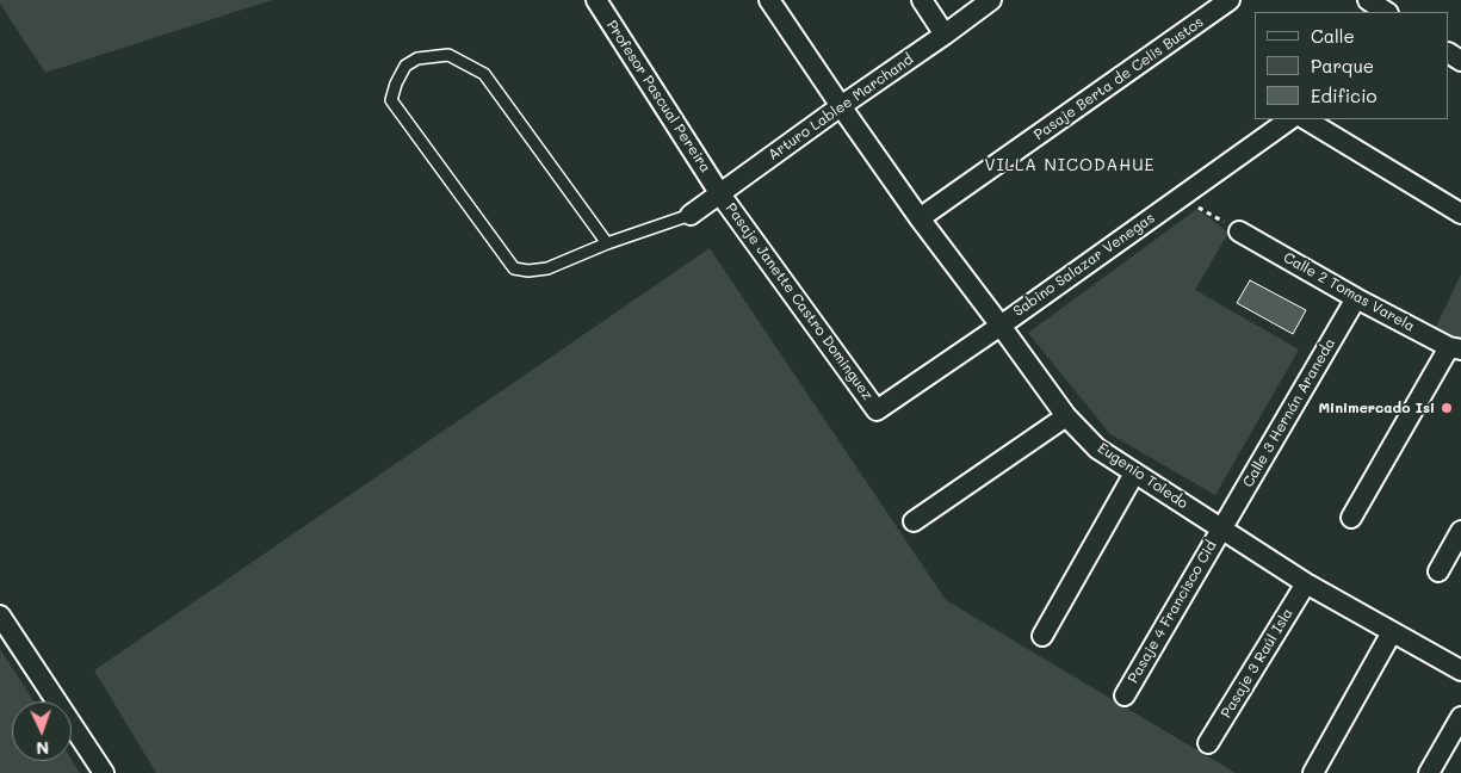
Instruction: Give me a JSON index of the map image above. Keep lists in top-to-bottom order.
{
  "streets": {
    "street": [
      "Pasaje Berta de Celis Bustos",
      "Profesor Pascual Pereira",
      "Arturo Lablee Marchand",
      "Sabino Salazar Venegas",
      "Calle 2 Tomas Varela",
      "Pasaje Janette Castro Dominguez",
      "Calle 3 Hernán Araneda",
      "Eugenio Toledo",
      "Pasaje 4 Francisco Cid",
      "Pasaje 3 Raúl Isla"
    ]
  },
  "crossings": [
    ["Pasaje Berta de Celis Bustos", "Eugenio Toledo"],
    ["Profesor Pascual Pereira", "Arturo Lablee Marchand"],
    ["Profesor Pascual Pereira", "Pasaje Janette Castro Dominguez"],
    ["Arturo Lablee Marchand", "Pasaje Janette Castro Dominguez"],
    ["Arturo Lablee Marchand", "Eugenio Toledo"],
    ["Sabino Salazar Venegas", "Pasaje Janette Castro Dominguez"],
    ["Sabino Salazar Venegas", "Eugenio Toledo"],
    ["Calle 2 Tomas Varela", "Calle 3 Hernán Araneda"],
    ["Calle 3 Hernán Araneda", "Eugenio Toledo"],
    ["Calle 3 Hernán Araneda", "Pasaje 4 Francisco Cid"],
    ["Eugenio Toledo", "Pasaje 4 Francisco Cid"],
    ["Eugenio Toledo", "Pasaje 3 Raúl Isla"]
  ],
  "districts": ["VILLA NICODAHUE"],
  "places": ["Minimercado Isi"],
  "legend": ["Calle", "Parque", "Edificio"],
  "north": "bottom"
}
